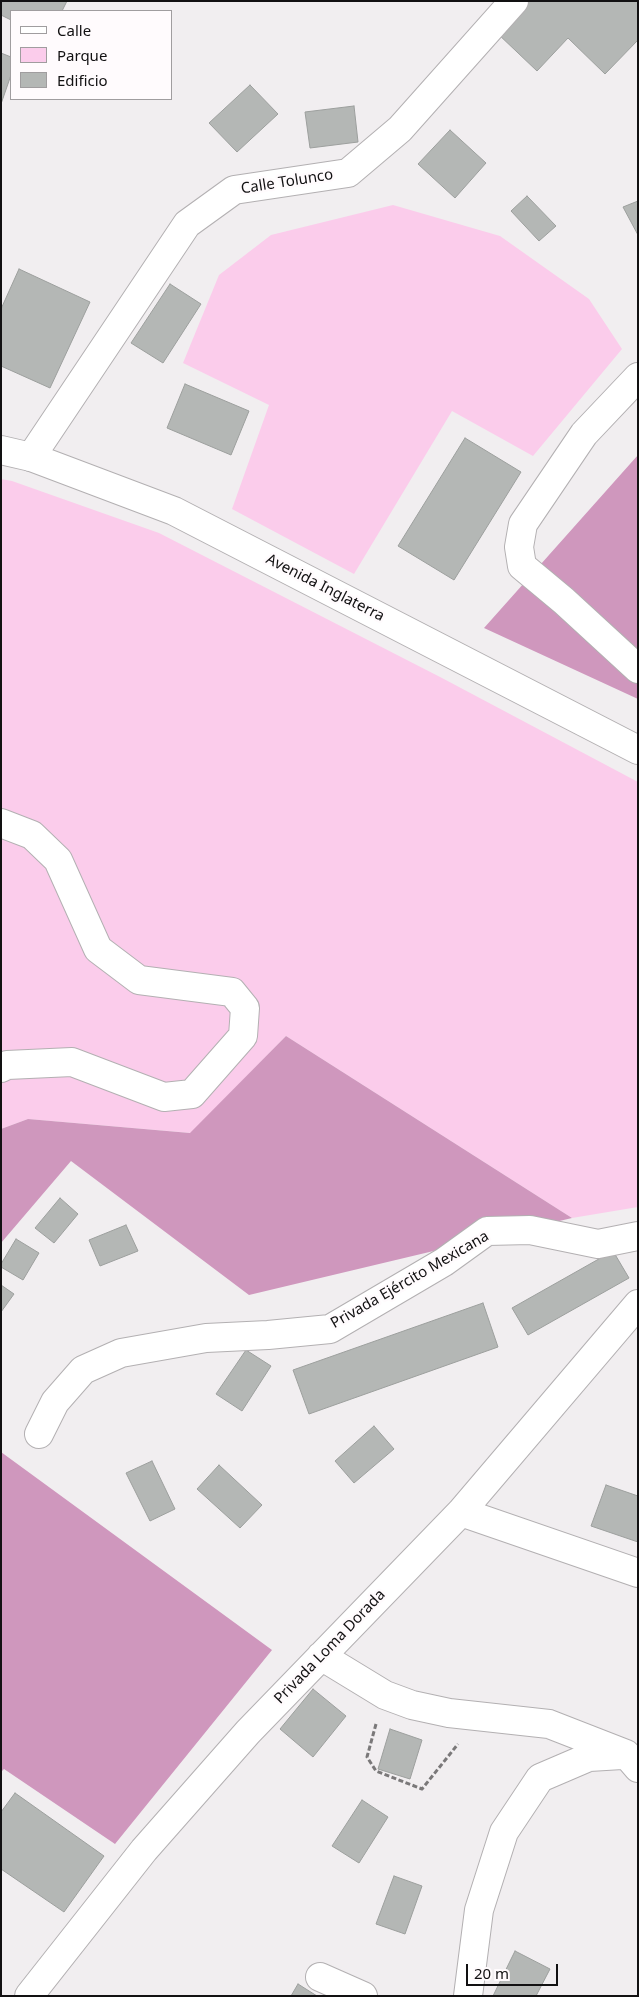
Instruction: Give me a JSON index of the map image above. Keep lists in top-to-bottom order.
{
  "streets": {
    "street": [
      "Calle Tolunco",
      "Avenida Inglaterra",
      "Privada Ejército Mexicana",
      "Privada Loma Dorada"
    ]
  },
  "crossings": [
    ["Calle Tolunco", "Avenida Inglaterra"]
  ],
  "legend": ["Calle", "Parque", "Edificio"],
  "scale_bar": "20 m"
}
